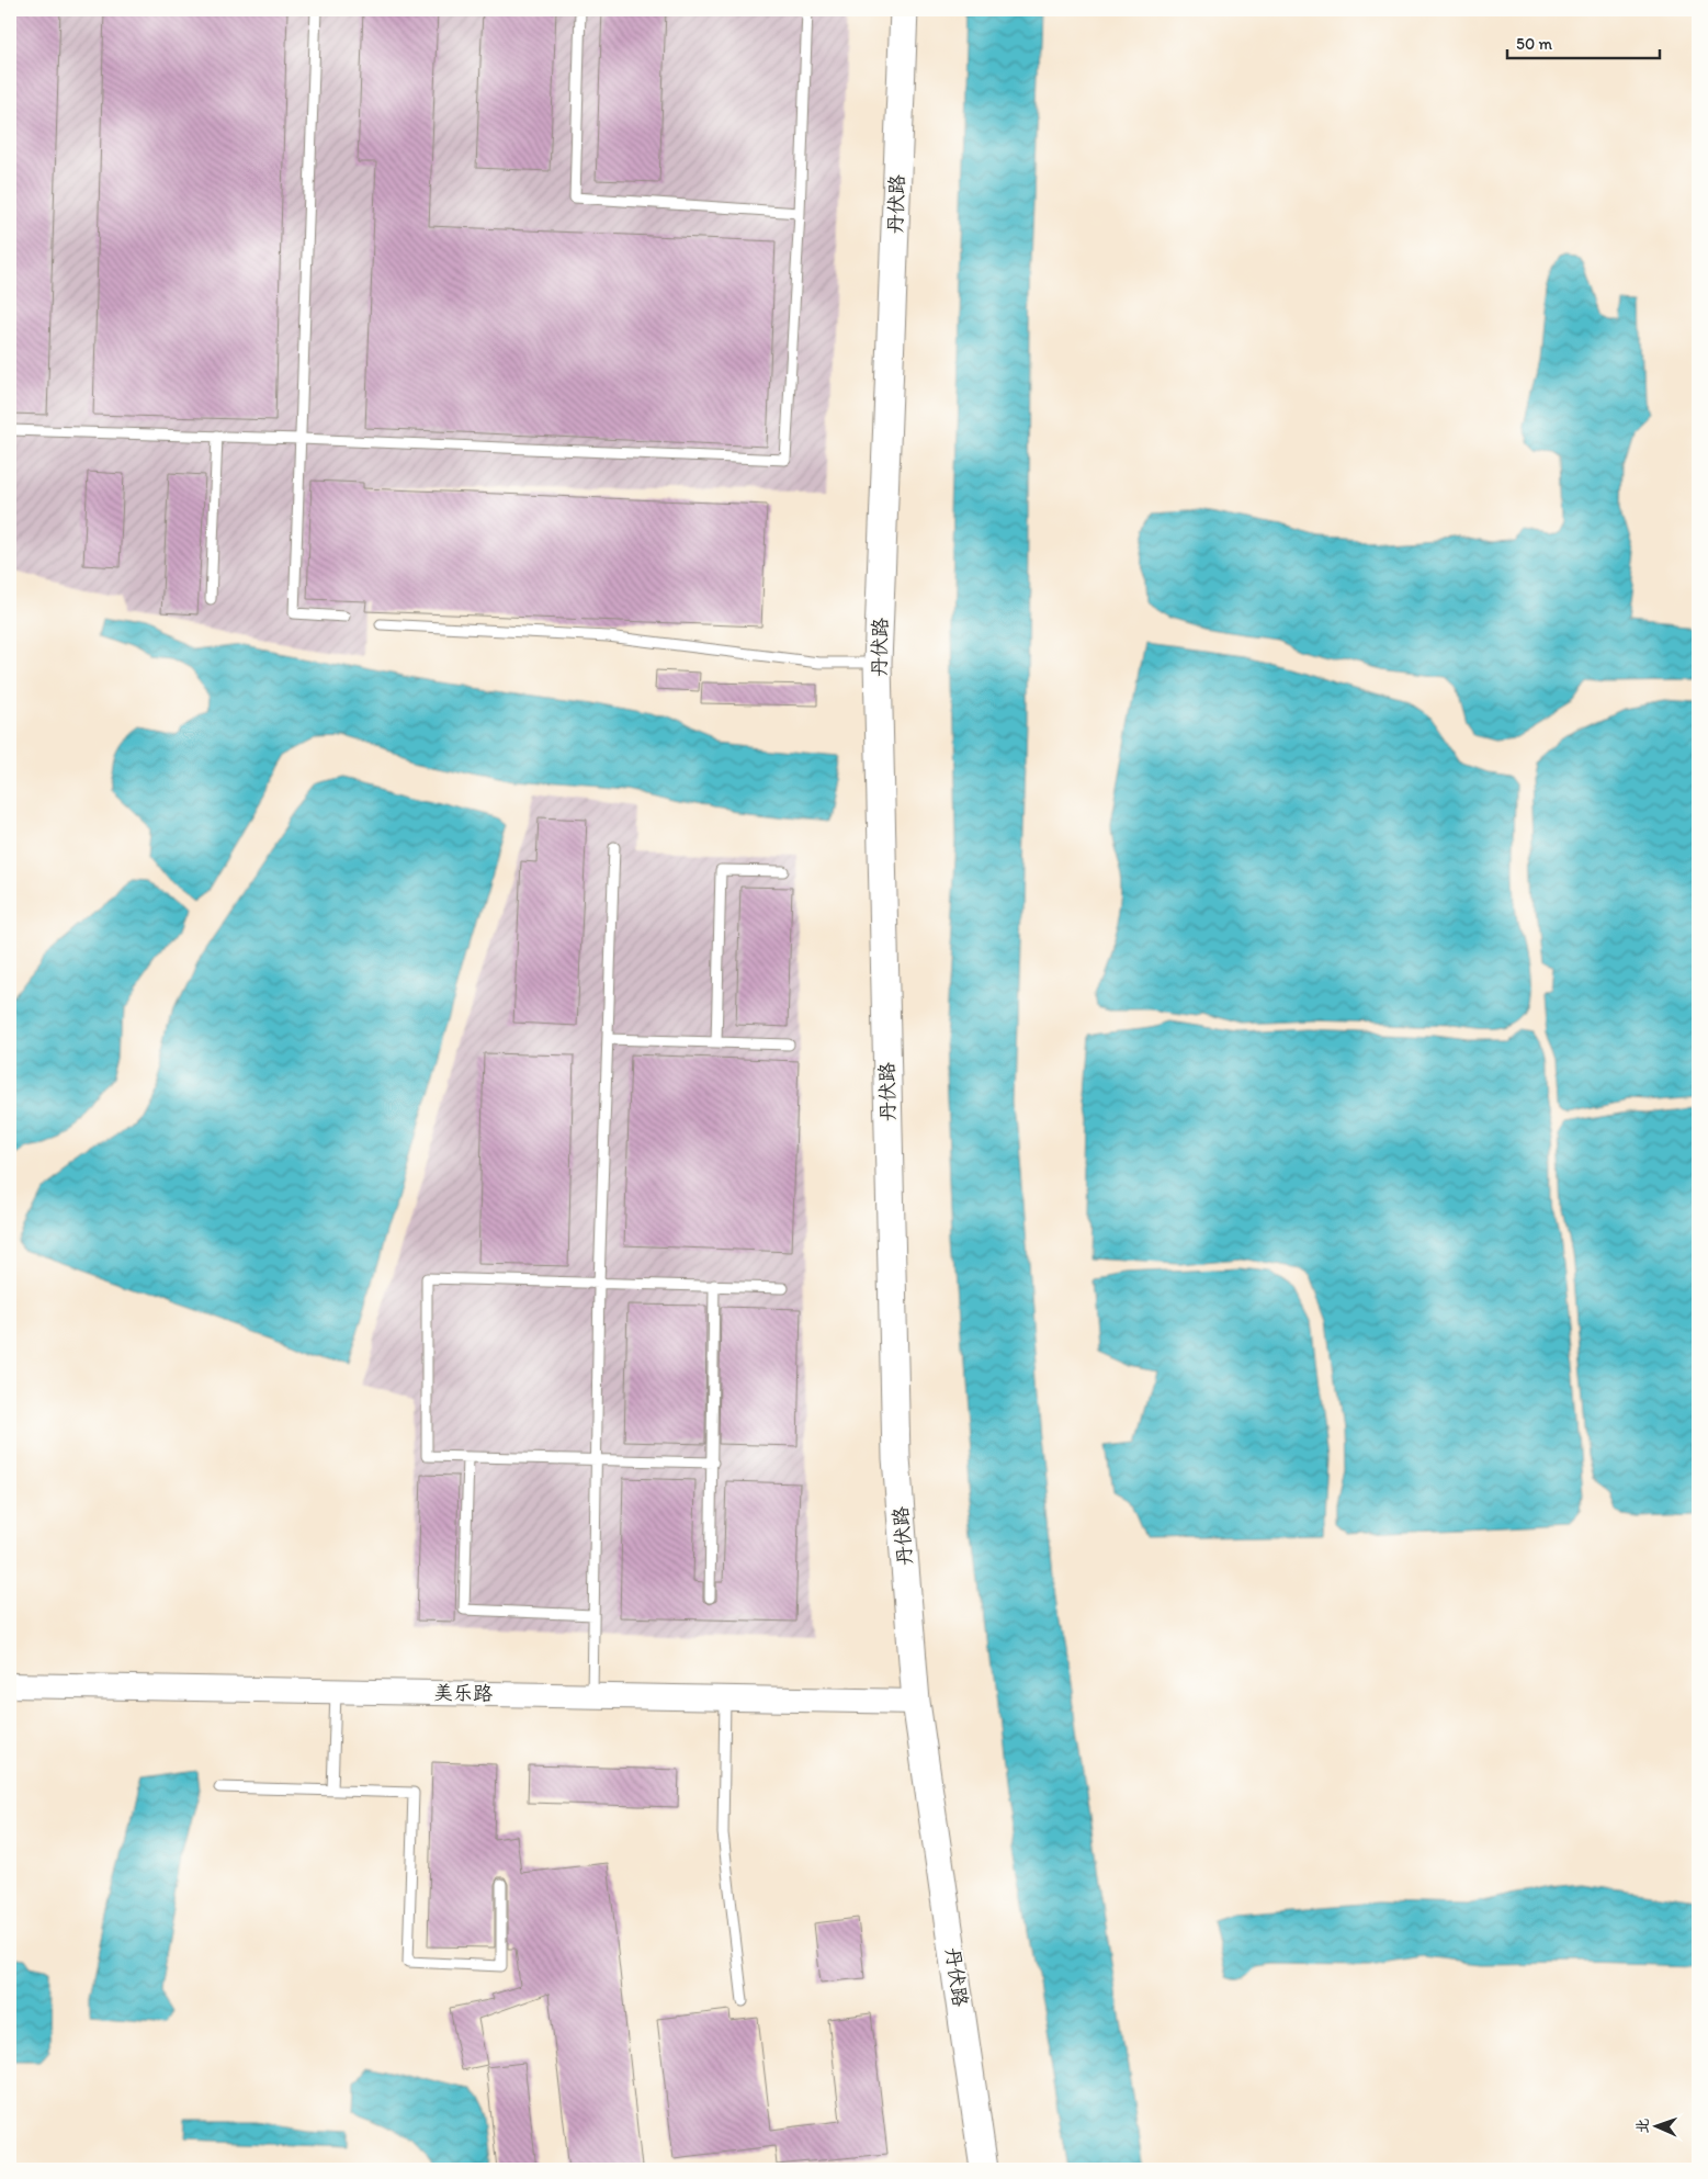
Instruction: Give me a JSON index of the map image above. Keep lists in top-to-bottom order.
{
  "streets": {
    "main road": ["丹伏路"],
    "street": ["美乐路"]
  },
  "crossings": [
    ["丹伏路", "美乐路"]
  ],
  "scale_bar": "50 m",
  "north": "left"
}
